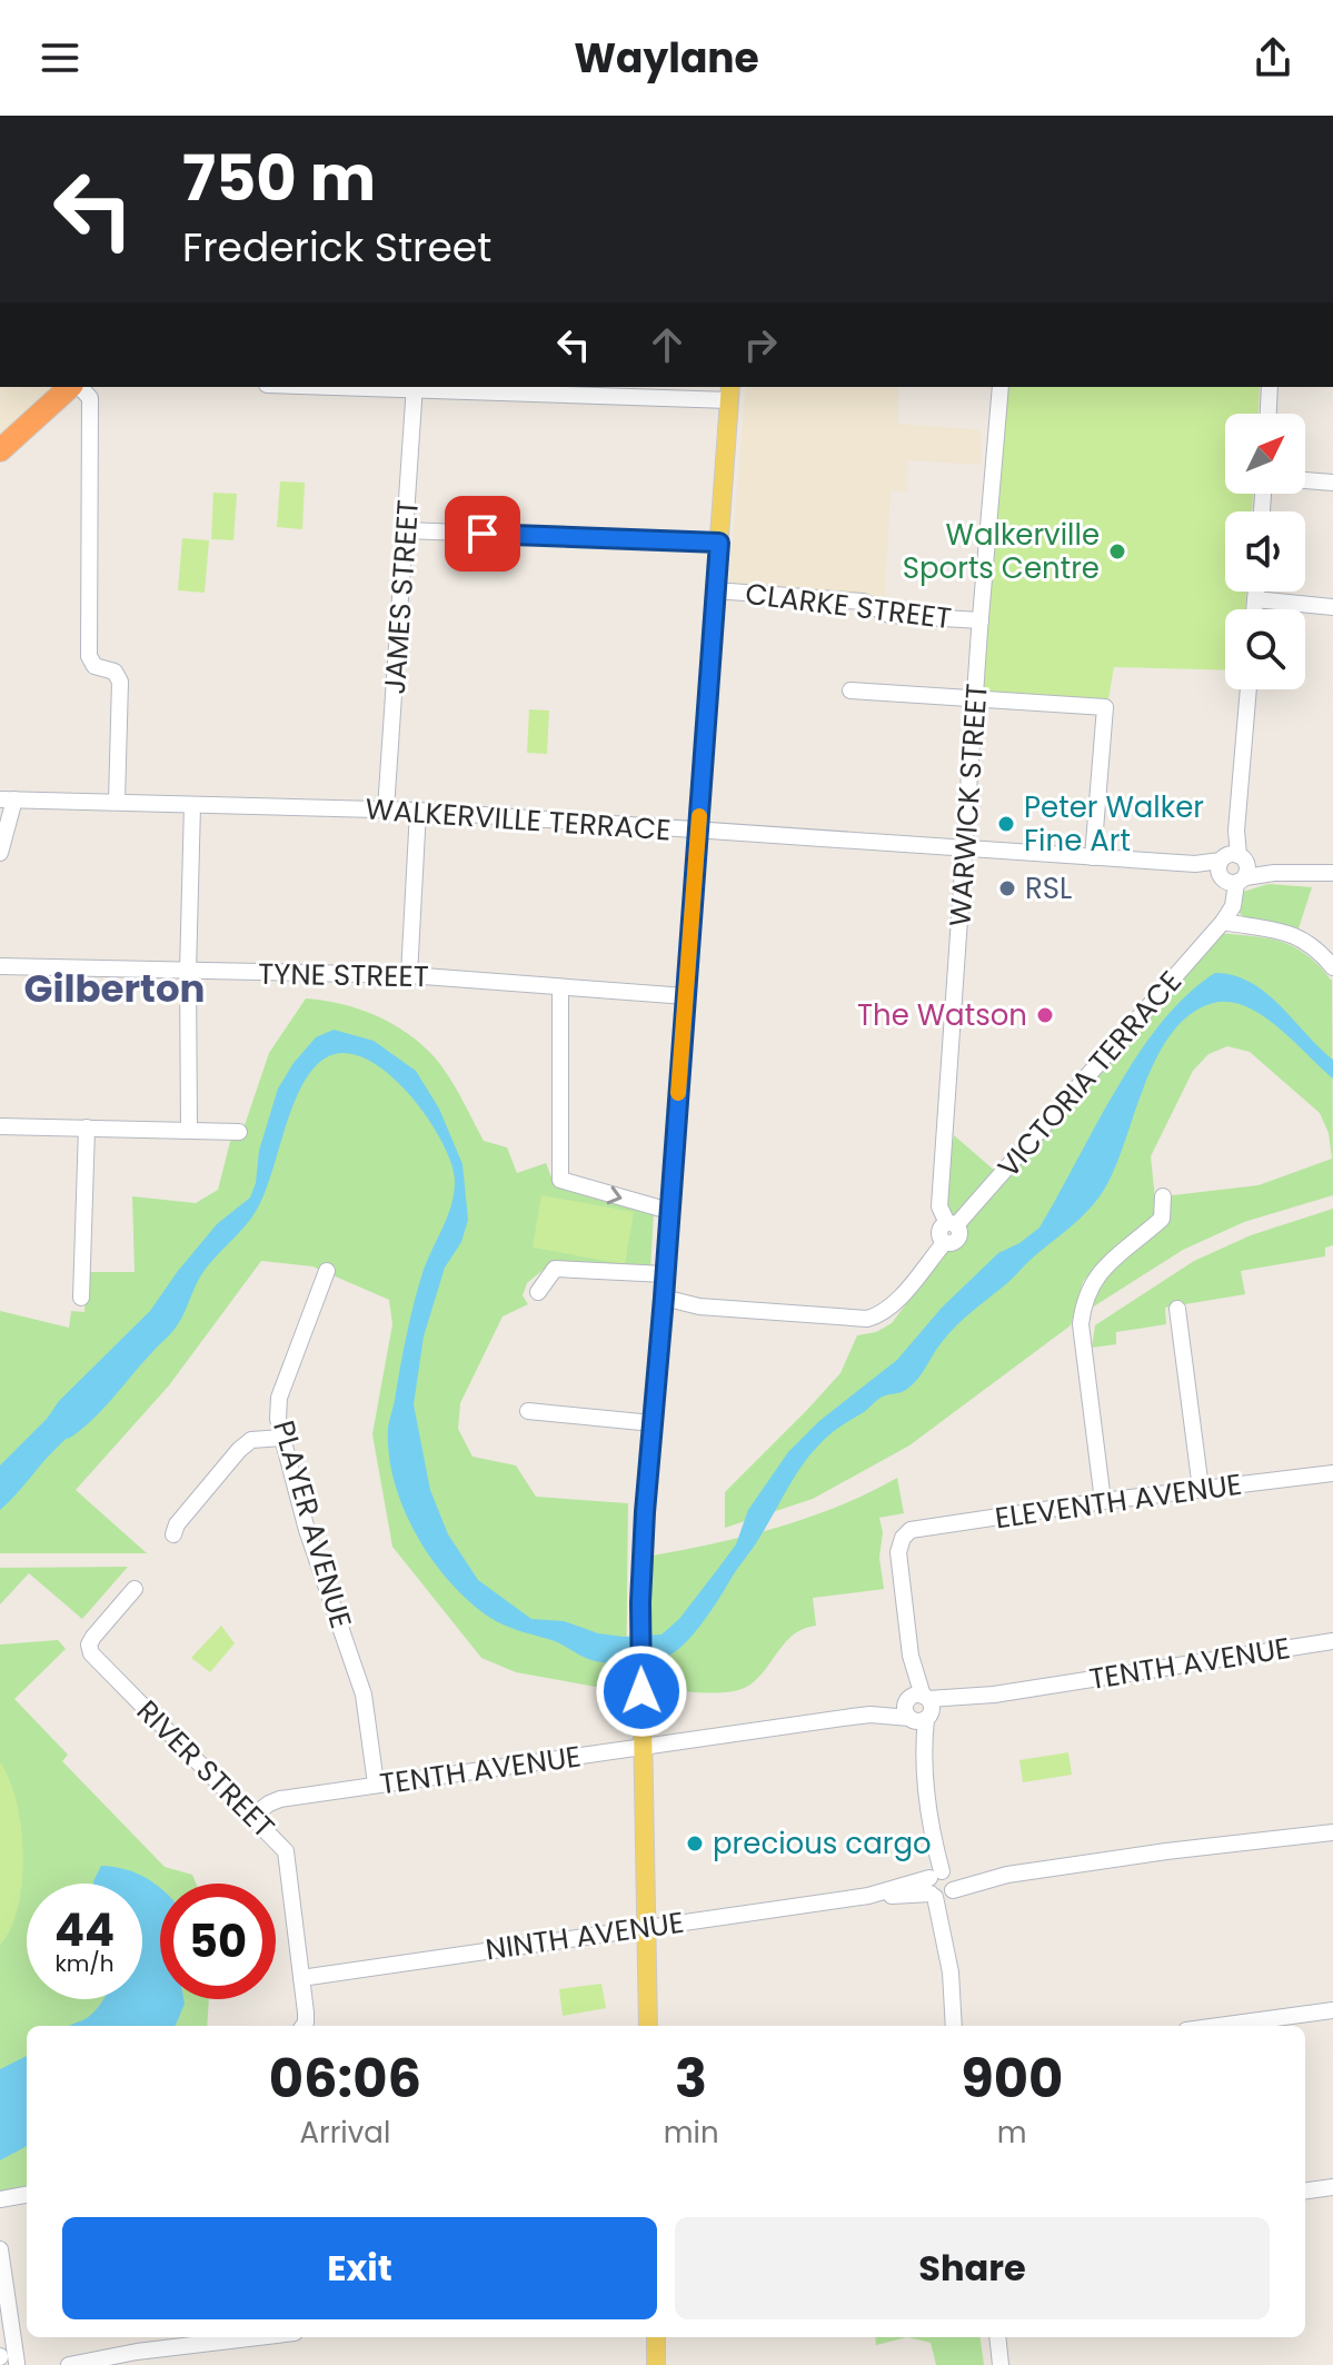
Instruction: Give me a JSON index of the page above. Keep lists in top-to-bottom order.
{
  "streets": {
    "street": [
      "JAMES STREET",
      "CLARKE STREET",
      "WARWICK STREET",
      "WALKERVILLE TERRACE",
      "TYNE STREET",
      "VICTORIA TERRACE",
      "ELEVENTH AVENUE",
      "PLAYER AVENUE",
      "TENTH AVENUE",
      "RIVER STREET",
      "NINTH AVENUE"
    ]
  },
  "crossings": [
    ["JAMES STREET", "WALKERVILLE TERRACE"],
    ["CLARKE STREET", "WARWICK STREET"],
    ["WARWICK STREET", "WALKERVILLE TERRACE"],
    ["WARWICK STREET", "VICTORIA TERRACE"],
    ["WALKERVILLE TERRACE", "VICTORIA TERRACE"],
    ["ELEVENTH AVENUE", "TENTH AVENUE"],
    ["PLAYER AVENUE", "TENTH AVENUE"],
    ["TENTH AVENUE", "RIVER STREET"],
    ["RIVER STREET", "NINTH AVENUE"]
  ],
  "districts": ["Gilberton"],
  "places": [
    "Walkerville Sports Centre",
    "Peter Walker Fine Art",
    "RSL",
    "The Watson",
    "precious cargo"
  ],
  "north": "top right",
  "page": {
    "header": "Waylane",
    "turn": ["750 m", "Frederick Street"],
    "speed": "44 km/h",
    "limit": "50",
    "eta": [
      "06:06",
      "Arrival",
      "3",
      "min",
      "900",
      "m"
    ],
    "buttons": ["Exit", "Share"]
  }
}
